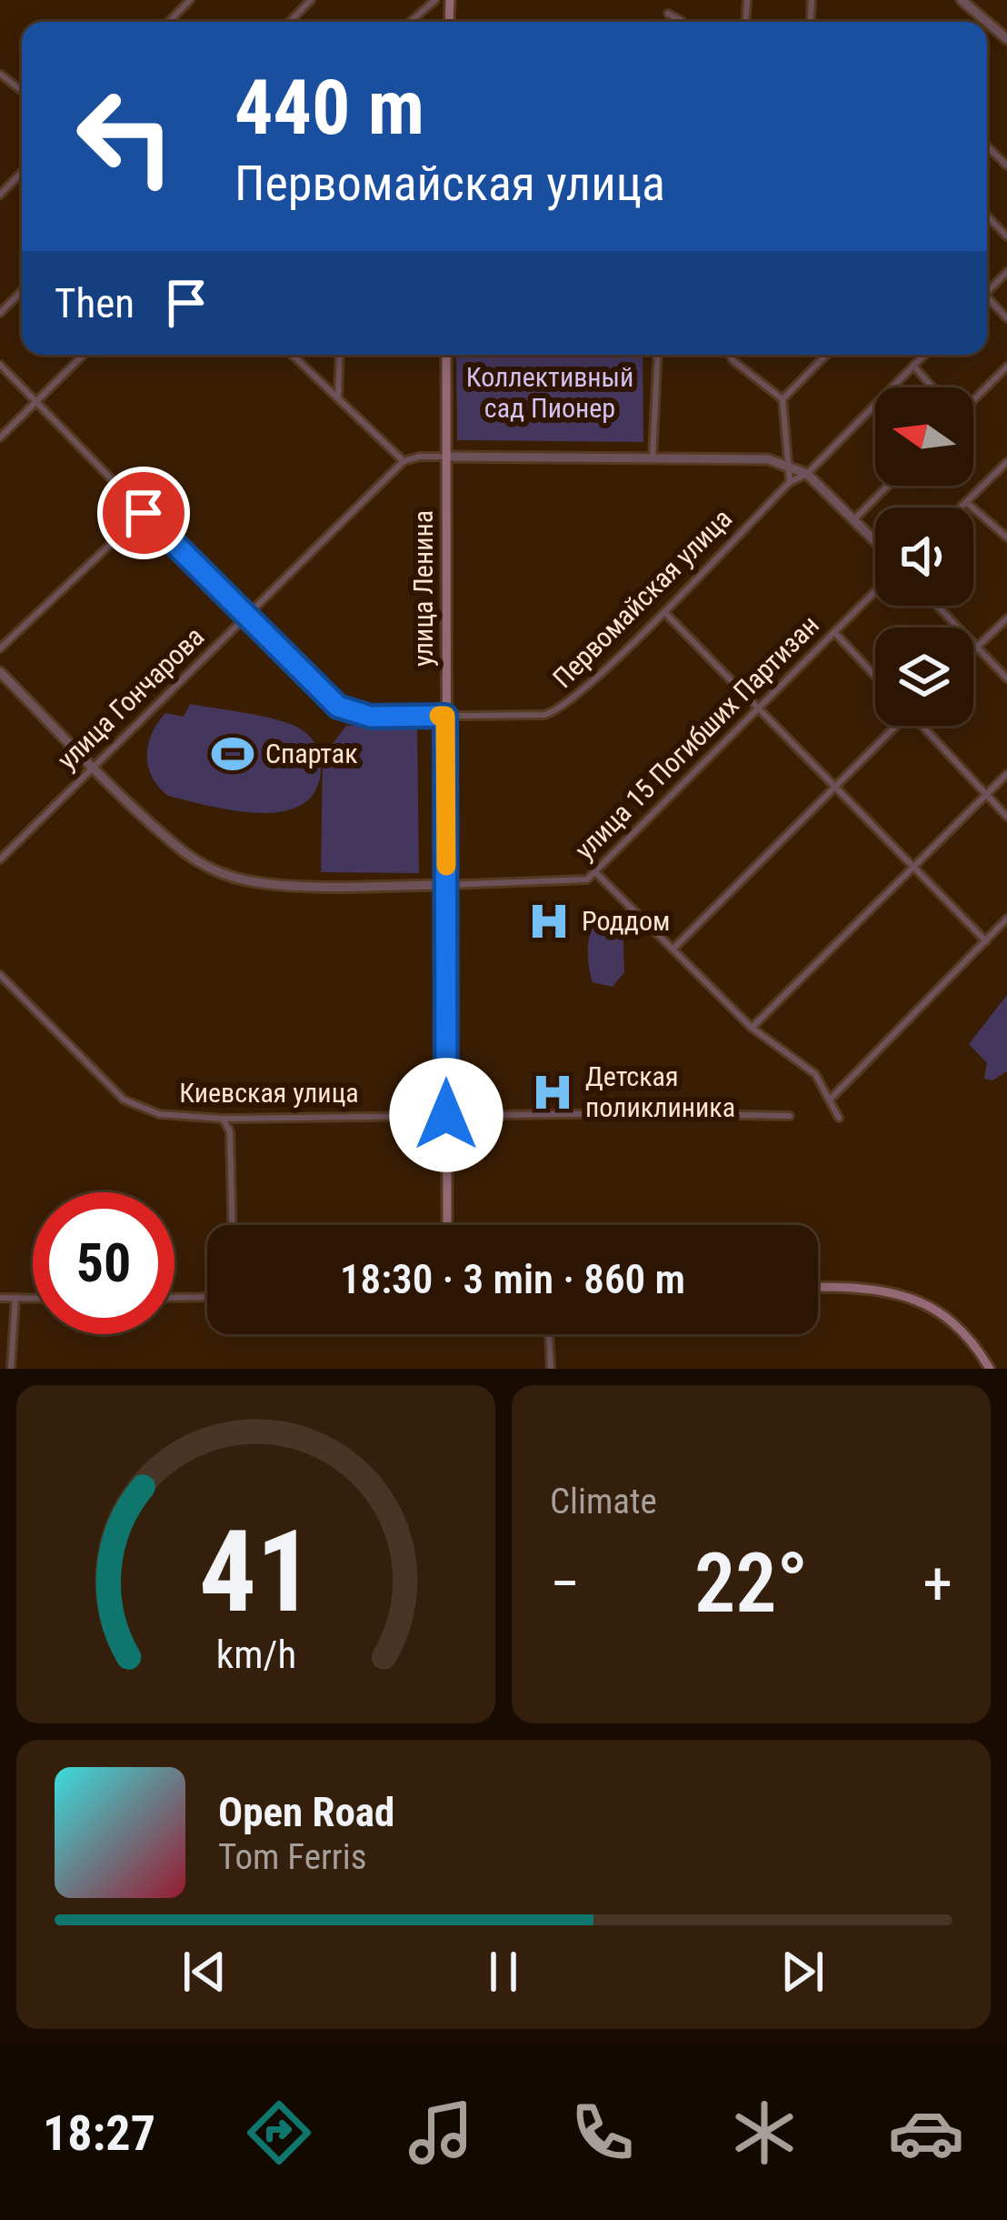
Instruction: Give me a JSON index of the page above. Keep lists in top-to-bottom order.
{
  "streets": {
    "main road": ["улица Ленина"],
    "street": [
      "Первомайская улица",
      "улица Гончарова",
      "улица 15 Погибших Партизан",
      "Киевская улица"
    ]
  },
  "crossings": [
    ["улица Ленина", "Первомайская улица"],
    ["улица Ленина", "улица 15 Погибших Партизан"],
    ["улица Ленина", "Киевская улица"],
    ["Первомайская улица", "улица Гончарова"],
    ["улица Гончарова", "улица 15 Погибших Партизан"]
  ],
  "parks": ["Коллективный сад Пионер"],
  "places": {
    "sports": ["Спартак"],
    "hospital": ["Роддом", "Детская поликлиника"]
  },
  "north": "left",
  "page": {
    "turn": ["440 m", "Первомайская улица"],
    "then": "Then",
    "limit": "50",
    "trip": "18:30 · 3 min · 860 m",
    "tile": "Climate",
    "heat": ["−", "22°", "+"],
    "song": ["Open Road", "Tom Ferris"],
    "tabs": "18:27",
    "gauge": ["41", "km/h"]
  }
}
